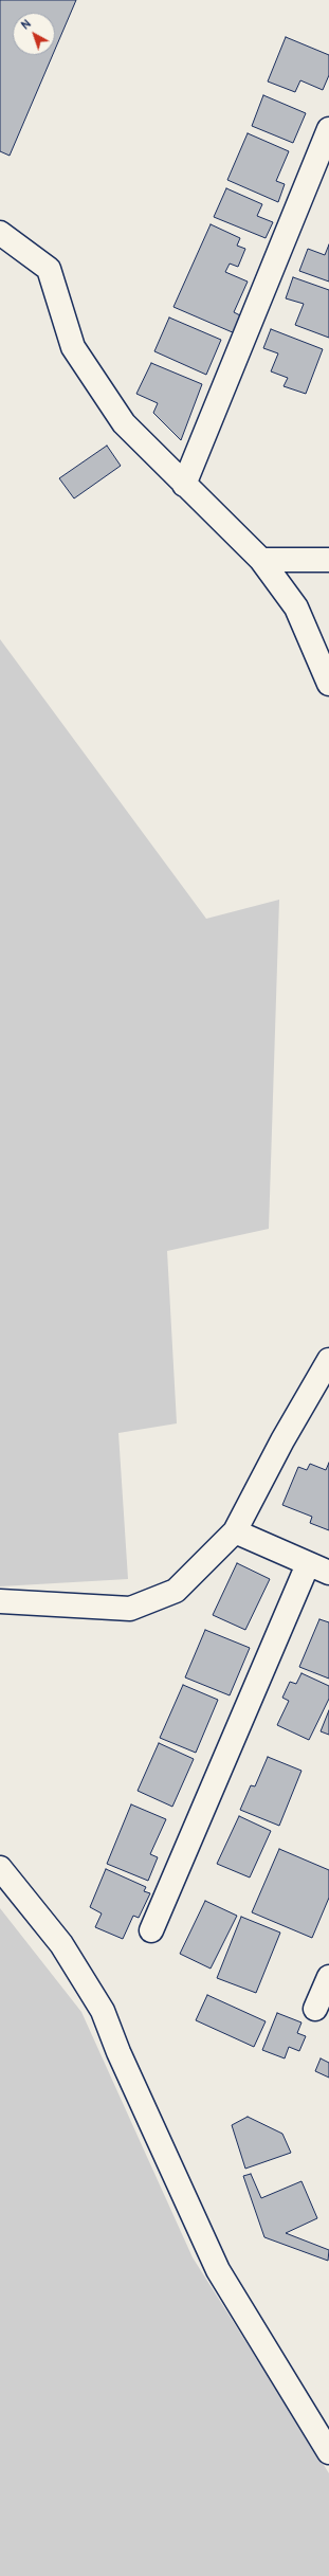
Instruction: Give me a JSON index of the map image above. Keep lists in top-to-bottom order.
{
  "north": "top left"
}
